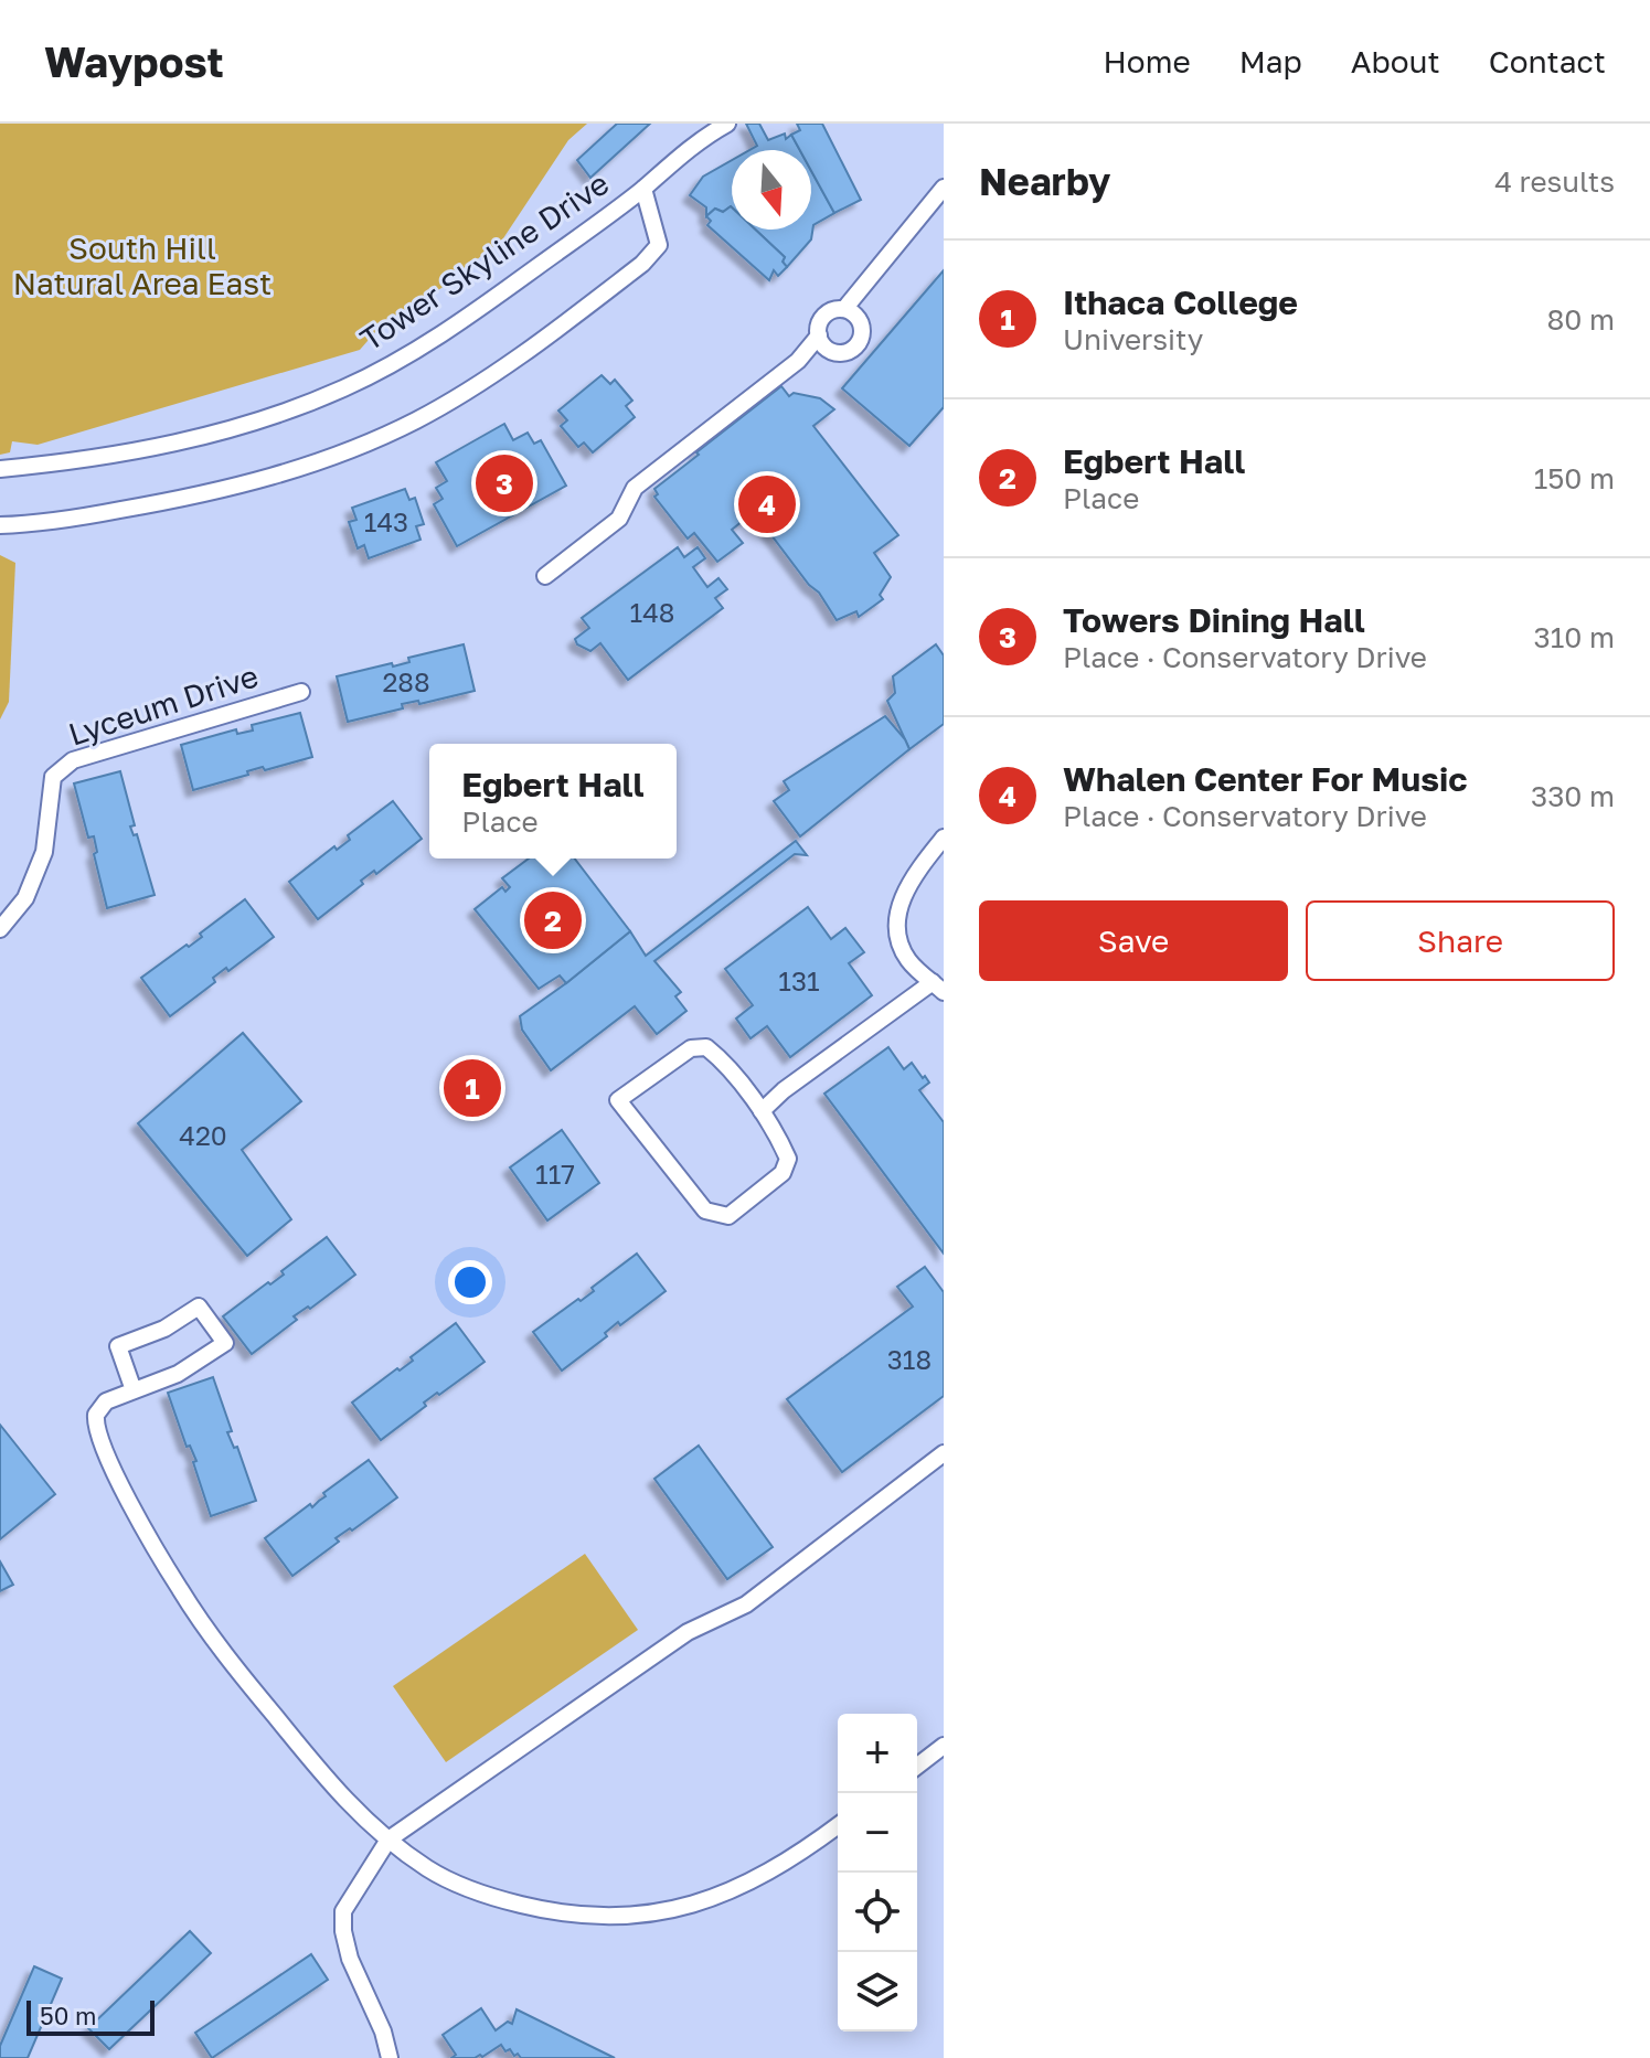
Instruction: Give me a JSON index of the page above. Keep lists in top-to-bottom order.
{
  "streets": {
    "street": ["Tower Skyline Drive", "Lyceum Drive"]
  },
  "parks": ["South Hill Natural Area East"],
  "house_numbers": [
    "143",
    "148",
    "288",
    "131",
    "420",
    "117",
    "318"
  ],
  "scale_bar": "50 m",
  "north": "bottom",
  "page": {
    "header": "Waypost",
    "nav": [
      "Home",
      "Map",
      "About",
      "Contact"
    ],
    "heading": ["Nearby", "4 results"],
    "list": [
      {
        "mark": "1",
        "name": "Ithaca College",
        "note": "University",
        "value": "80 m"
      },
      {
        "mark": "2",
        "name": "Egbert Hall",
        "note": "Place",
        "value": "150 m"
      },
      {
        "mark": "3",
        "name": "Towers Dining Hall",
        "note": "Place · Conservatory Drive",
        "value": "310 m"
      },
      {
        "mark": "4",
        "name": "Whalen Center For Music",
        "note": "Place · Conservatory Drive",
        "value": "330 m"
      }
    ],
    "pins": [
      "3",
      "4",
      "2",
      "1"
    ],
    "popup": ["Egbert Hall", "Place"],
    "buttons": ["Save", "Share"],
    "map_buttons": ["+", "−"],
    "scale": "50 m"
  }
}
